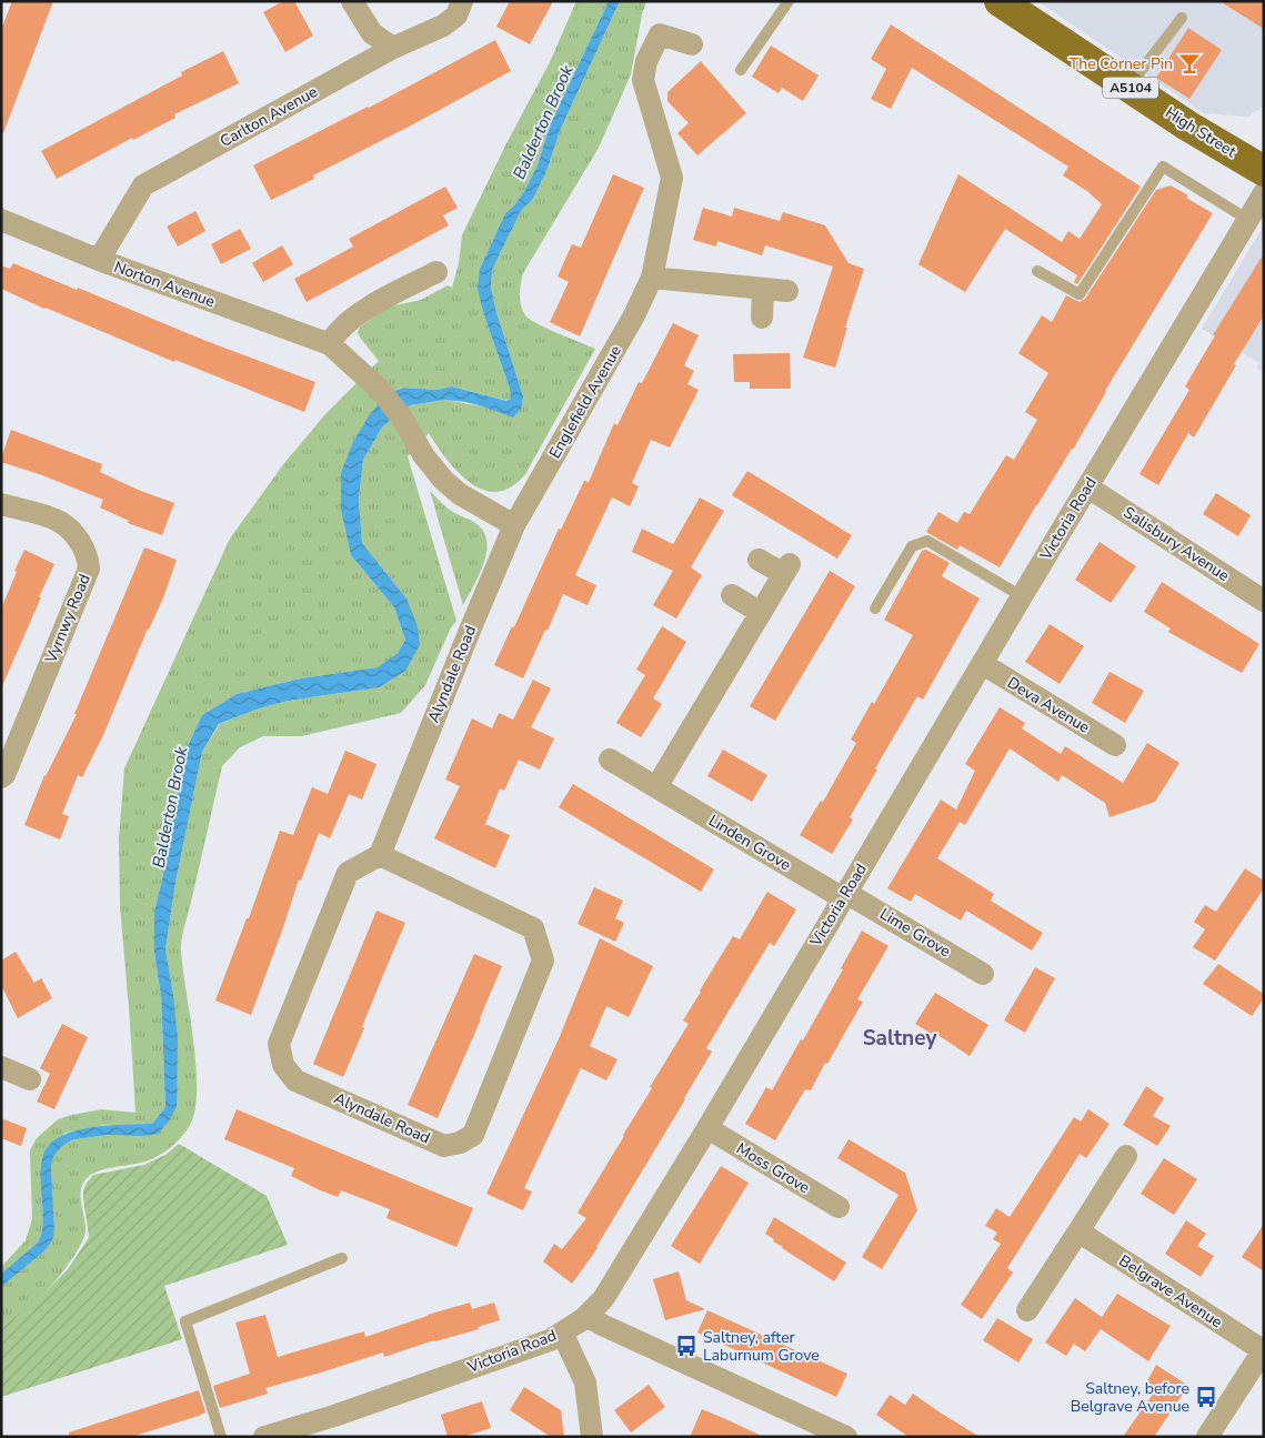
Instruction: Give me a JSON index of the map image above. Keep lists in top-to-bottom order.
{
  "streets": {
    "main road": ["A5104", "High Street"],
    "street": [
      "Carlton Avenue",
      "Norton Avenue",
      "Englefield Avenue",
      "Victoria Road",
      "Salisbury Avenue",
      "Vyrnwy Road",
      "Alyndale Road",
      "Deva Avenue",
      "Linden Grove",
      "Lime Grove",
      "Moss Grove",
      "Belgrave Avenue"
    ]
  },
  "crossings": [
    ["Carlton Avenue", "Norton Avenue"],
    ["High Street", "Victoria Road"],
    ["Norton Avenue", "Englefield Avenue"],
    ["Norton Avenue", "Alyndale Road"],
    ["Englefield Avenue", "Alyndale Road"],
    ["Victoria Road", "Salisbury Avenue"],
    ["Victoria Road", "Deva Avenue"],
    ["Victoria Road", "Linden Grove"],
    ["Victoria Road", "Lime Grove"],
    ["Victoria Road", "Moss Grove"],
    ["Linden Grove", "Lime Grove"]
  ],
  "districts": ["Saltney"],
  "water": ["Balderton Brook"],
  "places": {
    "bar": ["The Corner Pin"],
    "bus stop": ["Saltney, after Laburnum Grove", "Saltney, before Belgrave Avenue"]
  }
}
